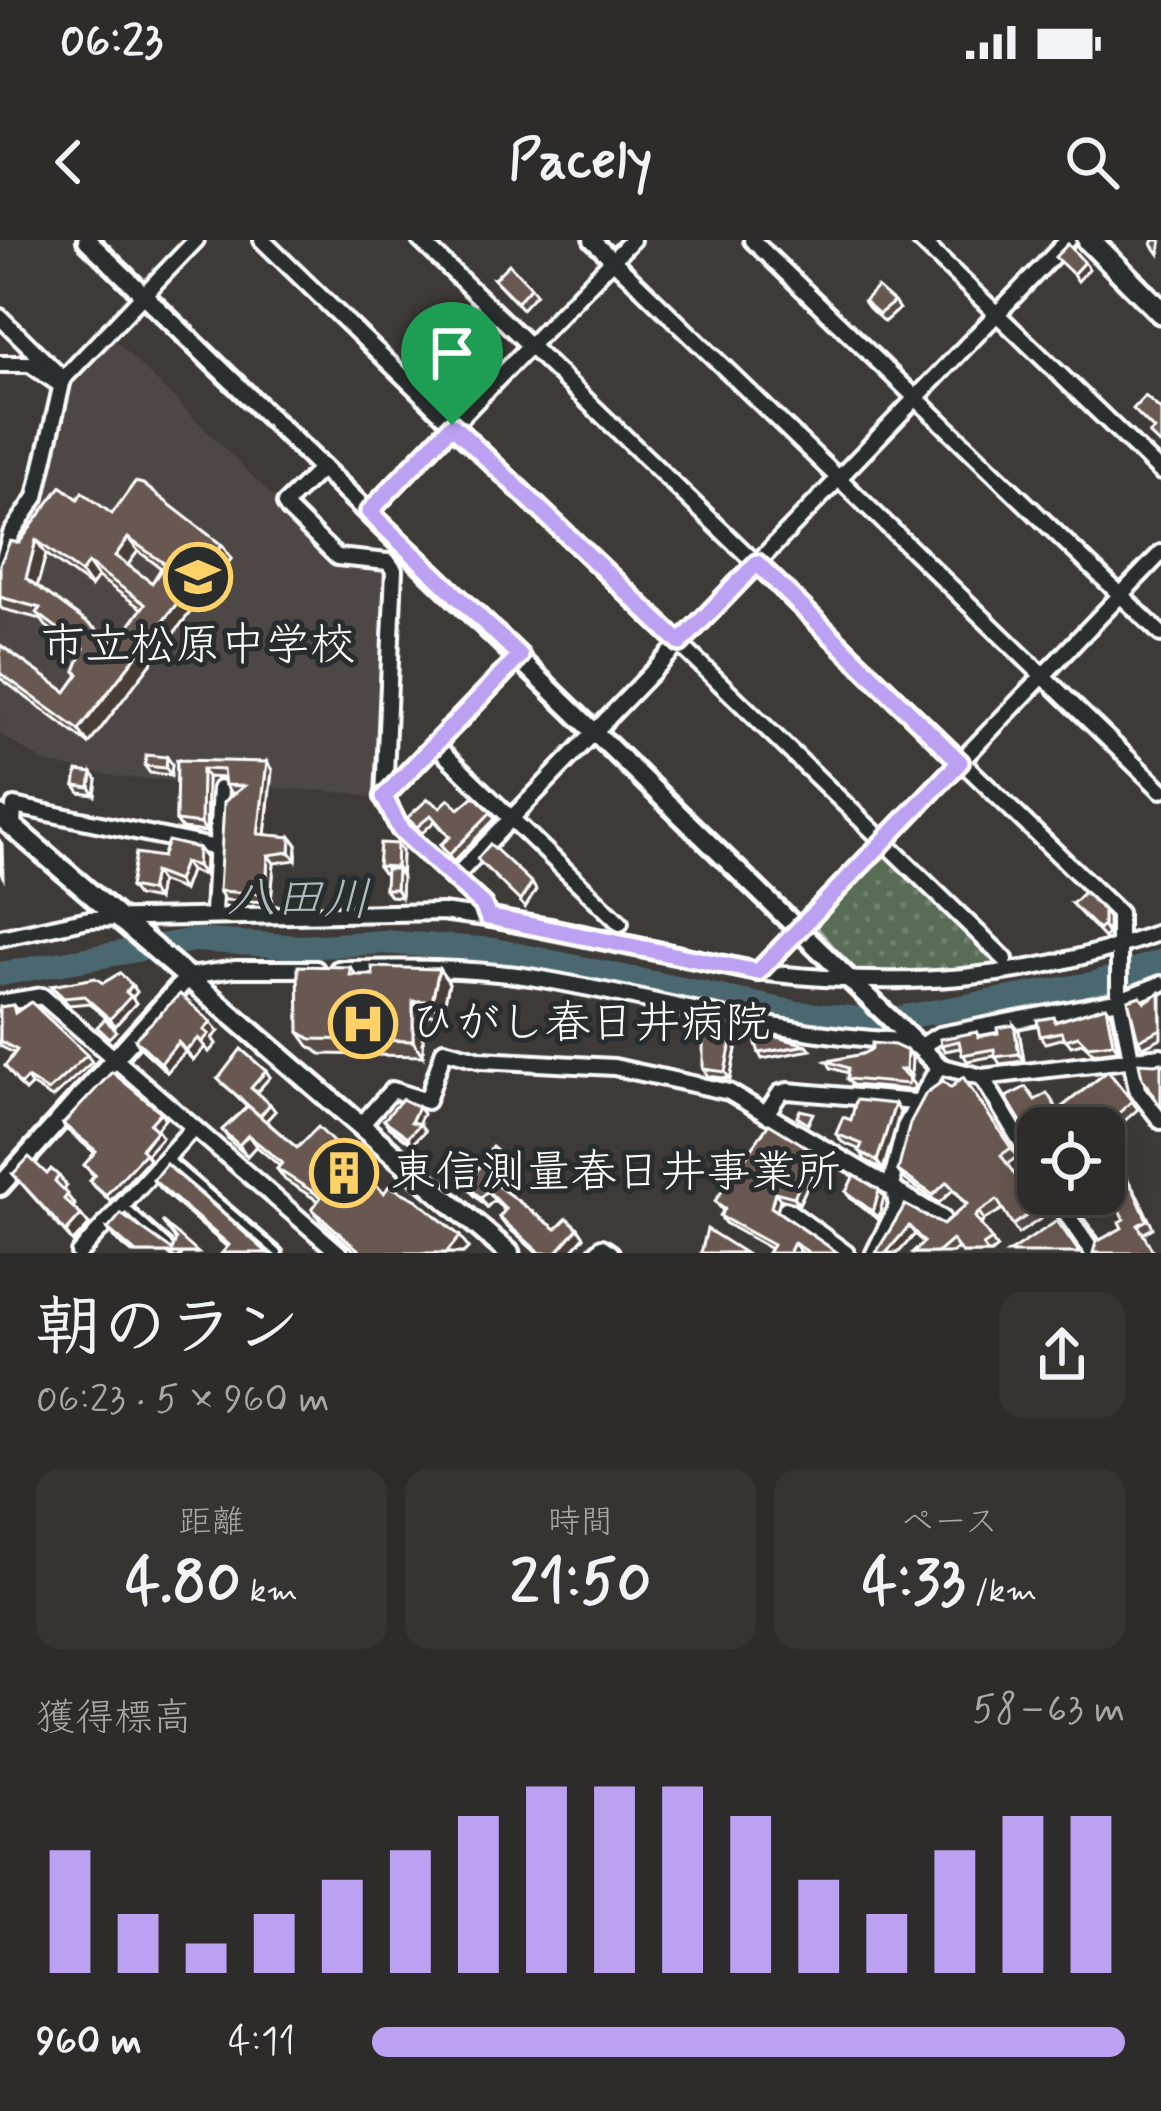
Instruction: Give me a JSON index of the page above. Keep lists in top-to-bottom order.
{
  "water": ["八田川"],
  "places": {
    "school or university": ["市立松原中学校"],
    "hospital": ["ひがし春日井病院"],
    "building": ["東信測量春日井事業所"]
  },
  "page": {
    "status": "06:23",
    "header": "Pacely",
    "heading": ["朝のラン", "06:23 · 5 × 960 m"],
    "stats": [
      ["距離", "4.80 km"],
      ["時間", "21:50"],
      ["ペース", "4:33 /km"]
    ],
    "chart": ["獲得標高", "58–63 m"],
    "list": [
      {
        "name": "960 m",
        "note": "4:11"
      }
    ]
  }
}
